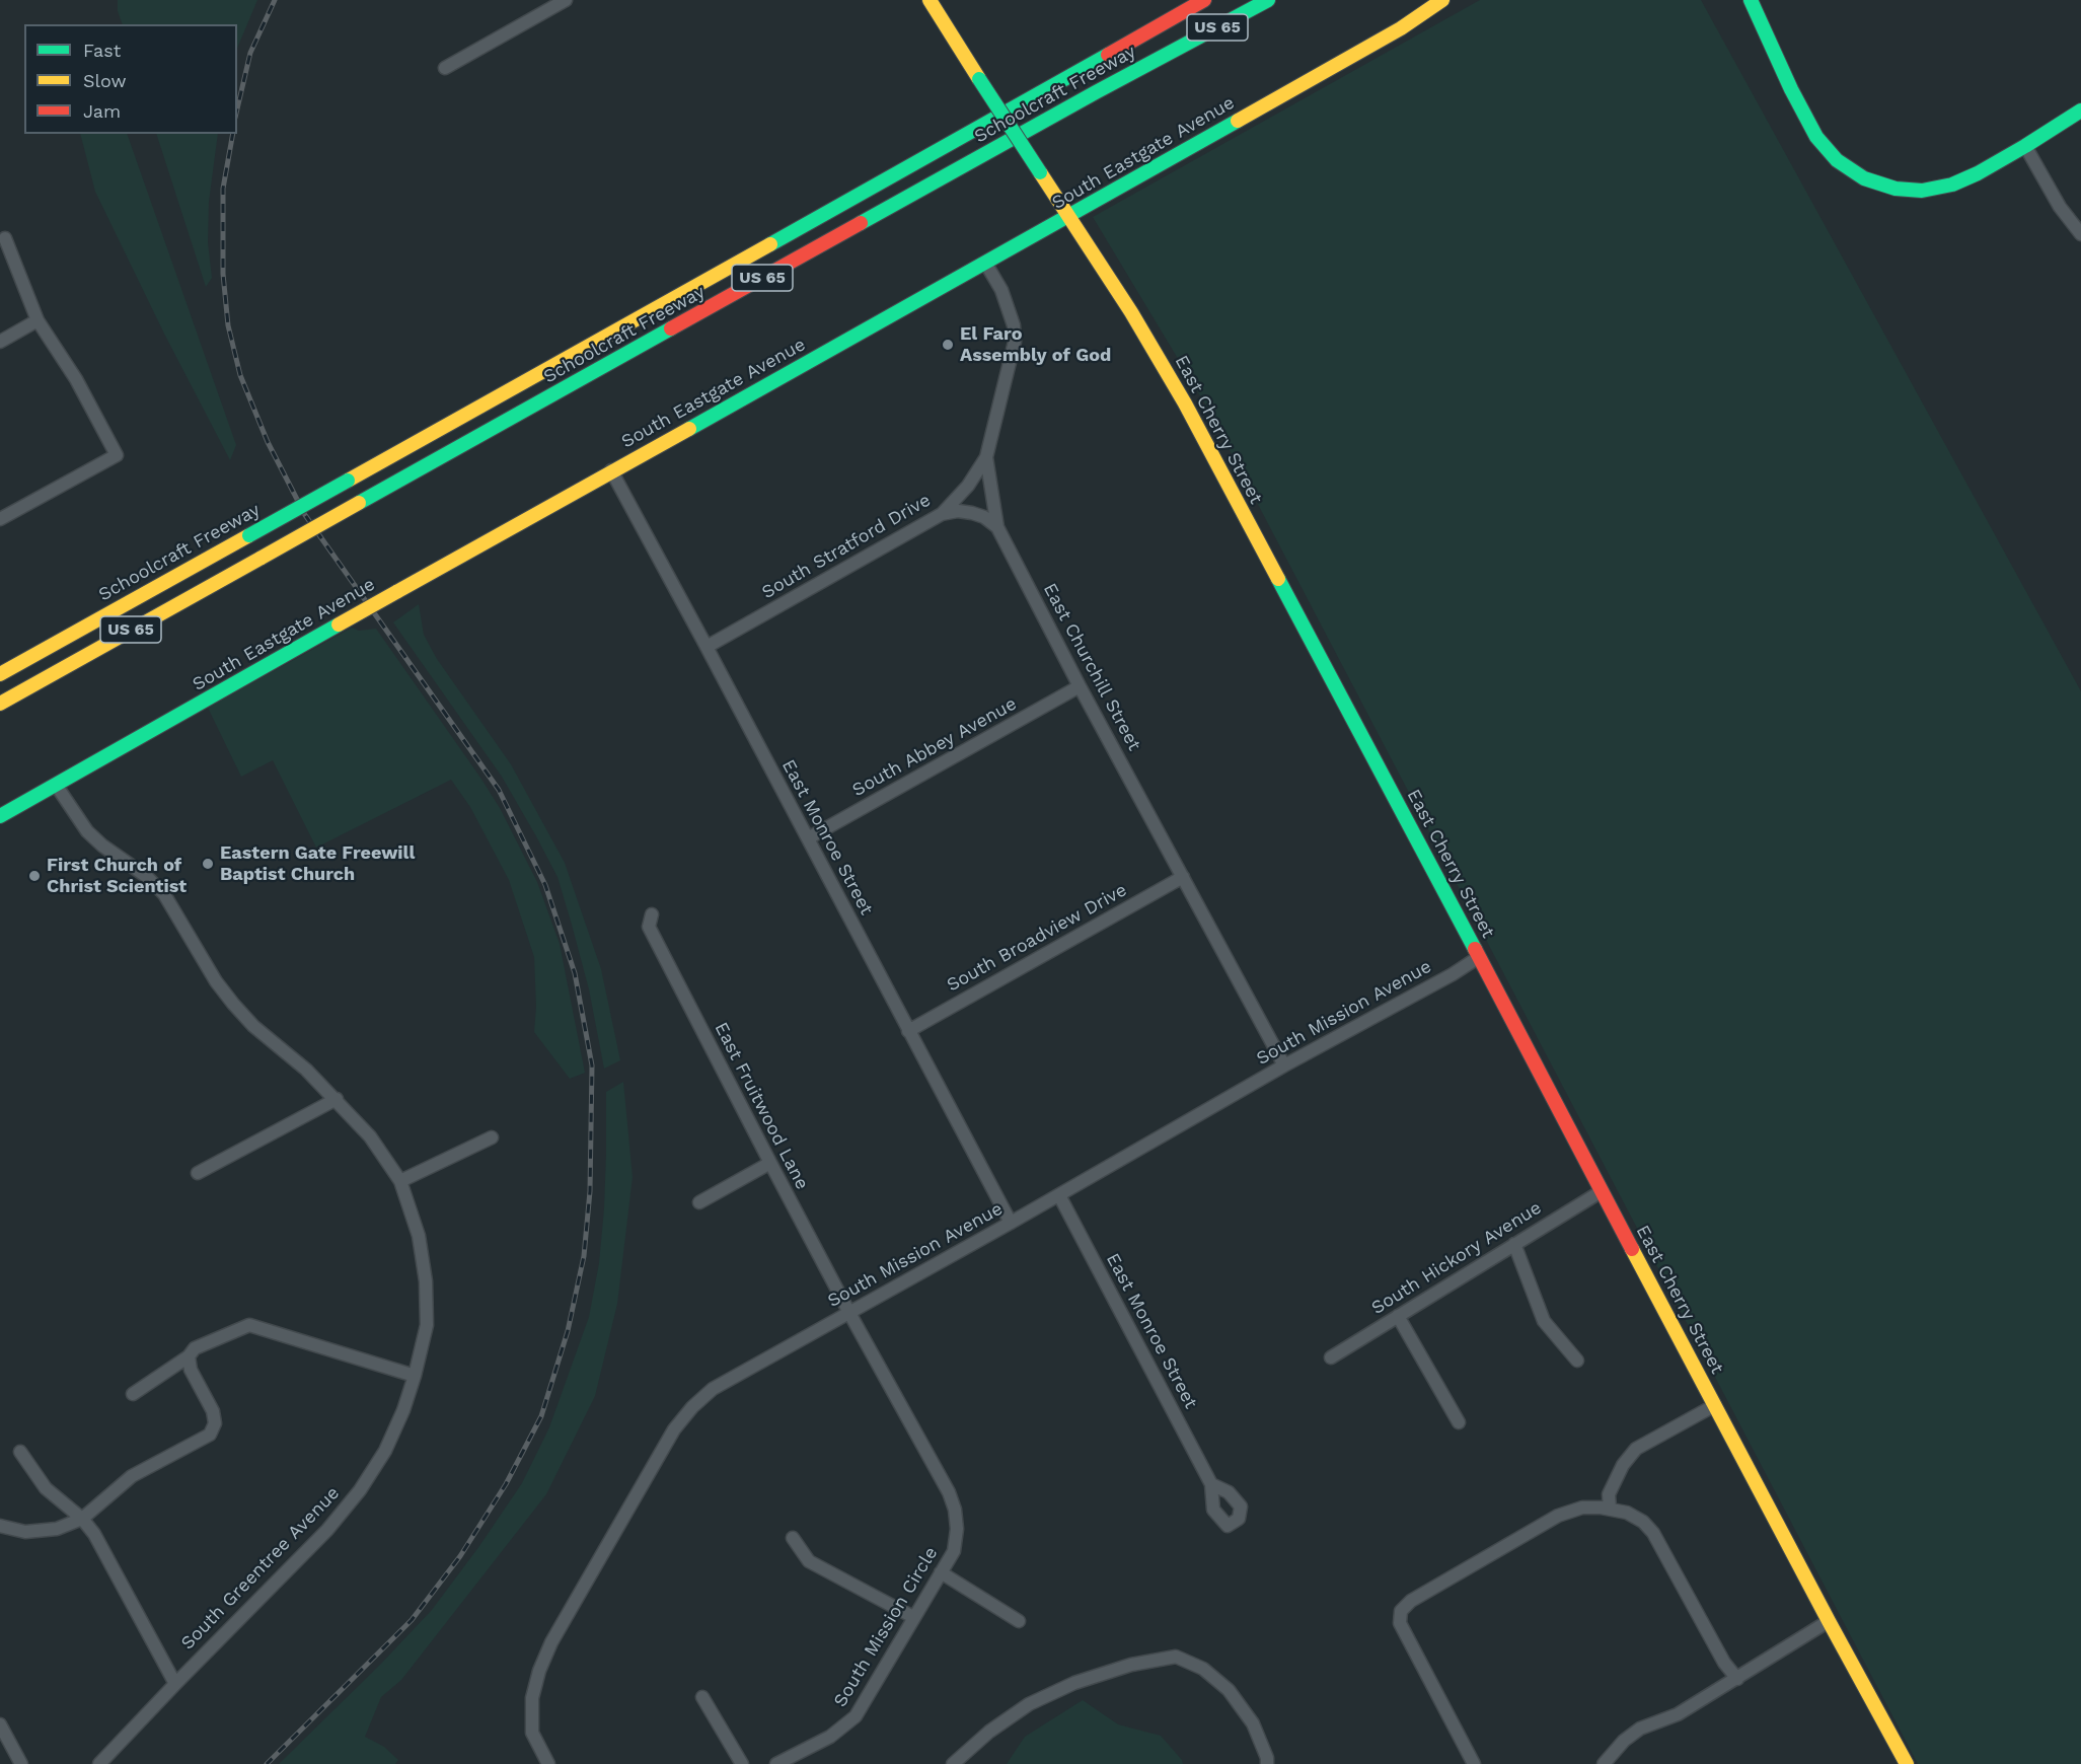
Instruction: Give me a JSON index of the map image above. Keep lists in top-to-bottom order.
{
  "streets": {
    "main road": [
      "US 65",
      "Schoolcraft Freeway",
      "South Eastgate Avenue",
      "East Cherry Street"
    ],
    "street": [
      "South Stratford Drive",
      "East Churchill Street",
      "South Abbey Avenue",
      "East Monroe Street",
      "South Broadview Drive",
      "South Mission Avenue",
      "East Fruitwood Lane",
      "South Hickory Avenue",
      "South Greentree Avenue",
      "South Mission Circle"
    ]
  },
  "crossings": [
    ["South Eastgate Avenue", "East Cherry Street"],
    ["South Eastgate Avenue", "East Churchill Street"],
    ["South Eastgate Avenue", "East Monroe Street"],
    ["South Eastgate Avenue", "South Greentree Avenue"],
    ["East Cherry Street", "South Mission Avenue"],
    ["East Cherry Street", "South Hickory Avenue"],
    ["South Stratford Drive", "East Churchill Street"],
    ["South Stratford Drive", "East Monroe Street"],
    ["East Churchill Street", "South Abbey Avenue"],
    ["East Churchill Street", "South Broadview Drive"],
    ["East Churchill Street", "South Mission Avenue"],
    ["South Abbey Avenue", "East Monroe Street"],
    ["East Monroe Street", "South Broadview Drive"],
    ["East Monroe Street", "South Mission Avenue"],
    ["South Mission Avenue", "East Fruitwood Lane"],
    ["South Mission Avenue", "South Mission Circle"],
    ["East Fruitwood Lane", "South Mission Circle"]
  ],
  "places": ["El Faro Assembly of God", "Eastern Gate Freewill Baptist Church", "First Church of Christ Scientist"],
  "legend": ["Fast", "Slow", "Jam"]
}
